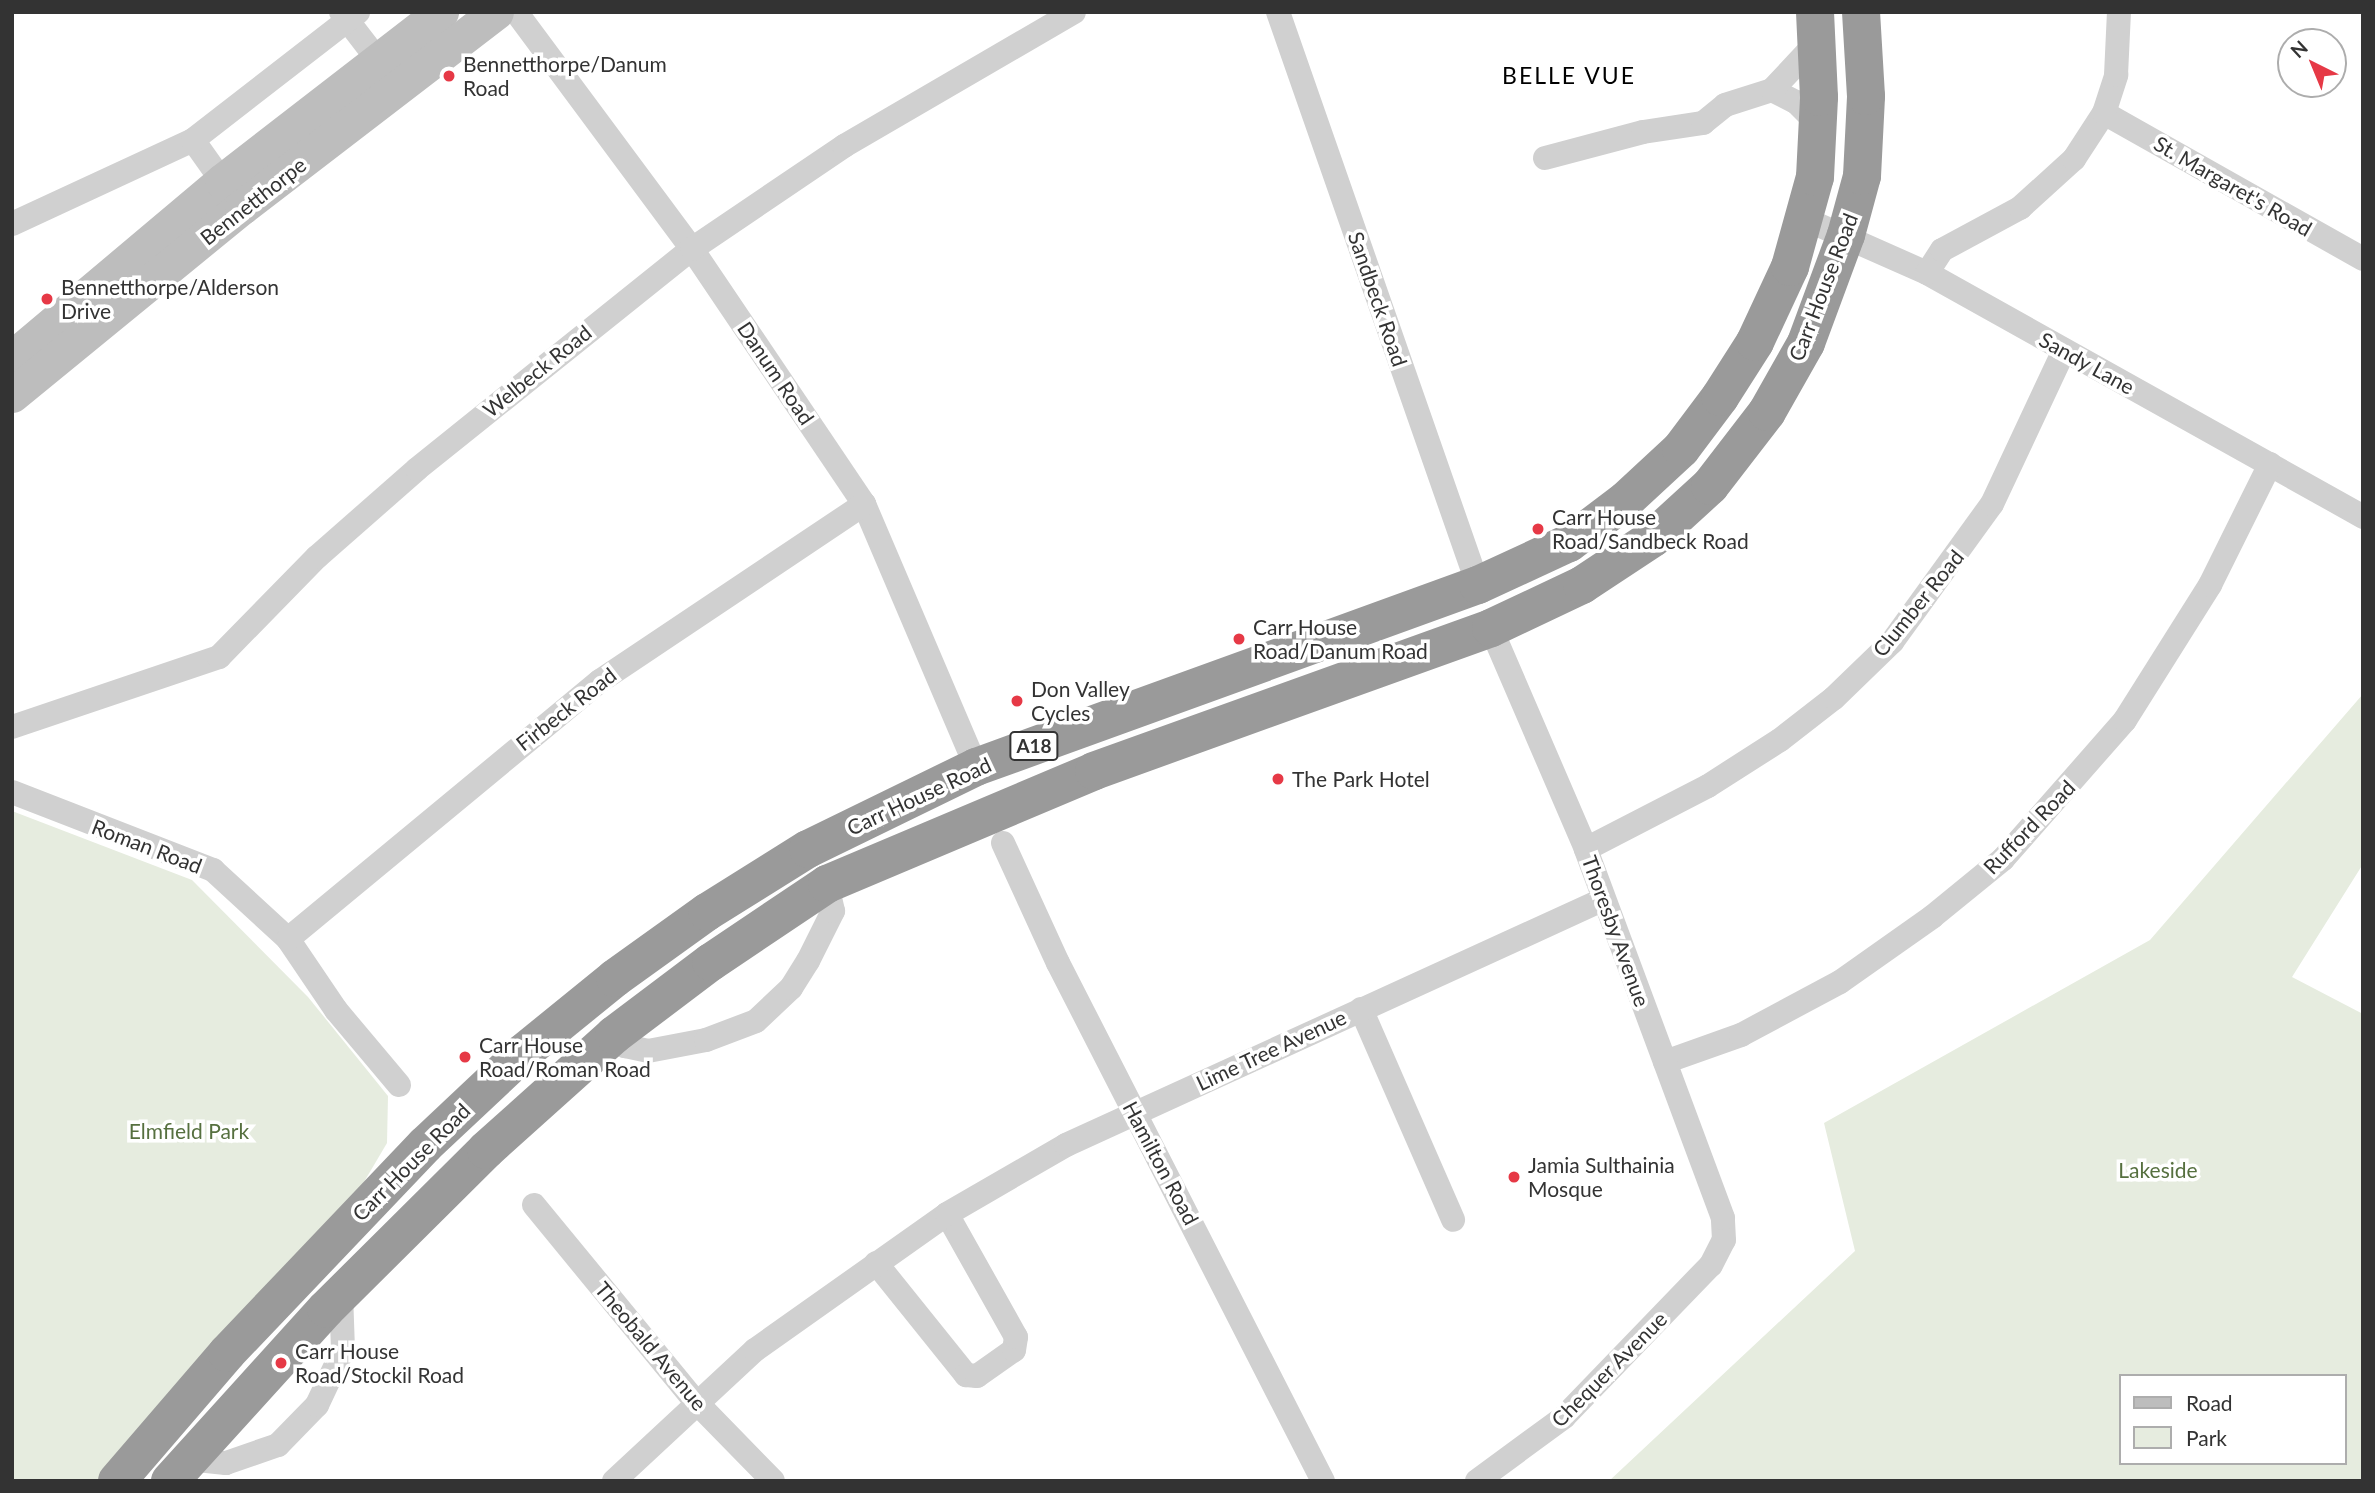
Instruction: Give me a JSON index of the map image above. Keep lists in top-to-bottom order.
{
  "streets": {
    "highway": ["Carr House Road", "A18"],
    "street": [
      "St. Margaret's Road",
      "Bennetthorpe",
      "Sandbeck Road",
      "Sandy Lane",
      "Welbeck Road",
      "Danum Road",
      "Clumber Road",
      "Firbeck Road",
      "Rufford Road",
      "Roman Road",
      "Thoresby Avenue",
      "Lime Tree Avenue",
      "Hamilton Road",
      "Theobald Avenue",
      "Chequer Avenue"
    ]
  },
  "crossings": [
    ["Carr House Road", "Sandbeck Road"],
    ["Carr House Road", "Sandy Lane"],
    ["Carr House Road", "Danum Road"],
    ["Carr House Road", "Thoresby Avenue"],
    ["Sandy Lane", "Clumber Road"],
    ["Sandy Lane", "Rufford Road"],
    ["Welbeck Road", "Danum Road"],
    ["Danum Road", "Firbeck Road"],
    ["Clumber Road", "Thoresby Avenue"],
    ["Firbeck Road", "Roman Road"],
    ["Rufford Road", "Thoresby Avenue"],
    ["Thoresby Avenue", "Lime Tree Avenue"],
    ["Thoresby Avenue", "Chequer Avenue"],
    ["Lime Tree Avenue", "Hamilton Road"],
    ["Lime Tree Avenue", "Theobald Avenue"]
  ],
  "districts": ["BELLE VUE"],
  "parks": ["Elmfield Park", "Lakeside"],
  "places": [
    "Bennetthorpe/Danum Road",
    "Bennetthorpe/Alderson Drive",
    "Carr House Road/Sandbeck Road",
    "Carr House Road/Danum Road",
    "Don Valley Cycles",
    "The Park Hotel",
    "Carr House Road/Roman Road",
    "Jamia Sulthainia Mosque",
    "Carr House Road/Stockil Road"
  ],
  "legend": ["Road", "Park"],
  "north": "top left"
}
